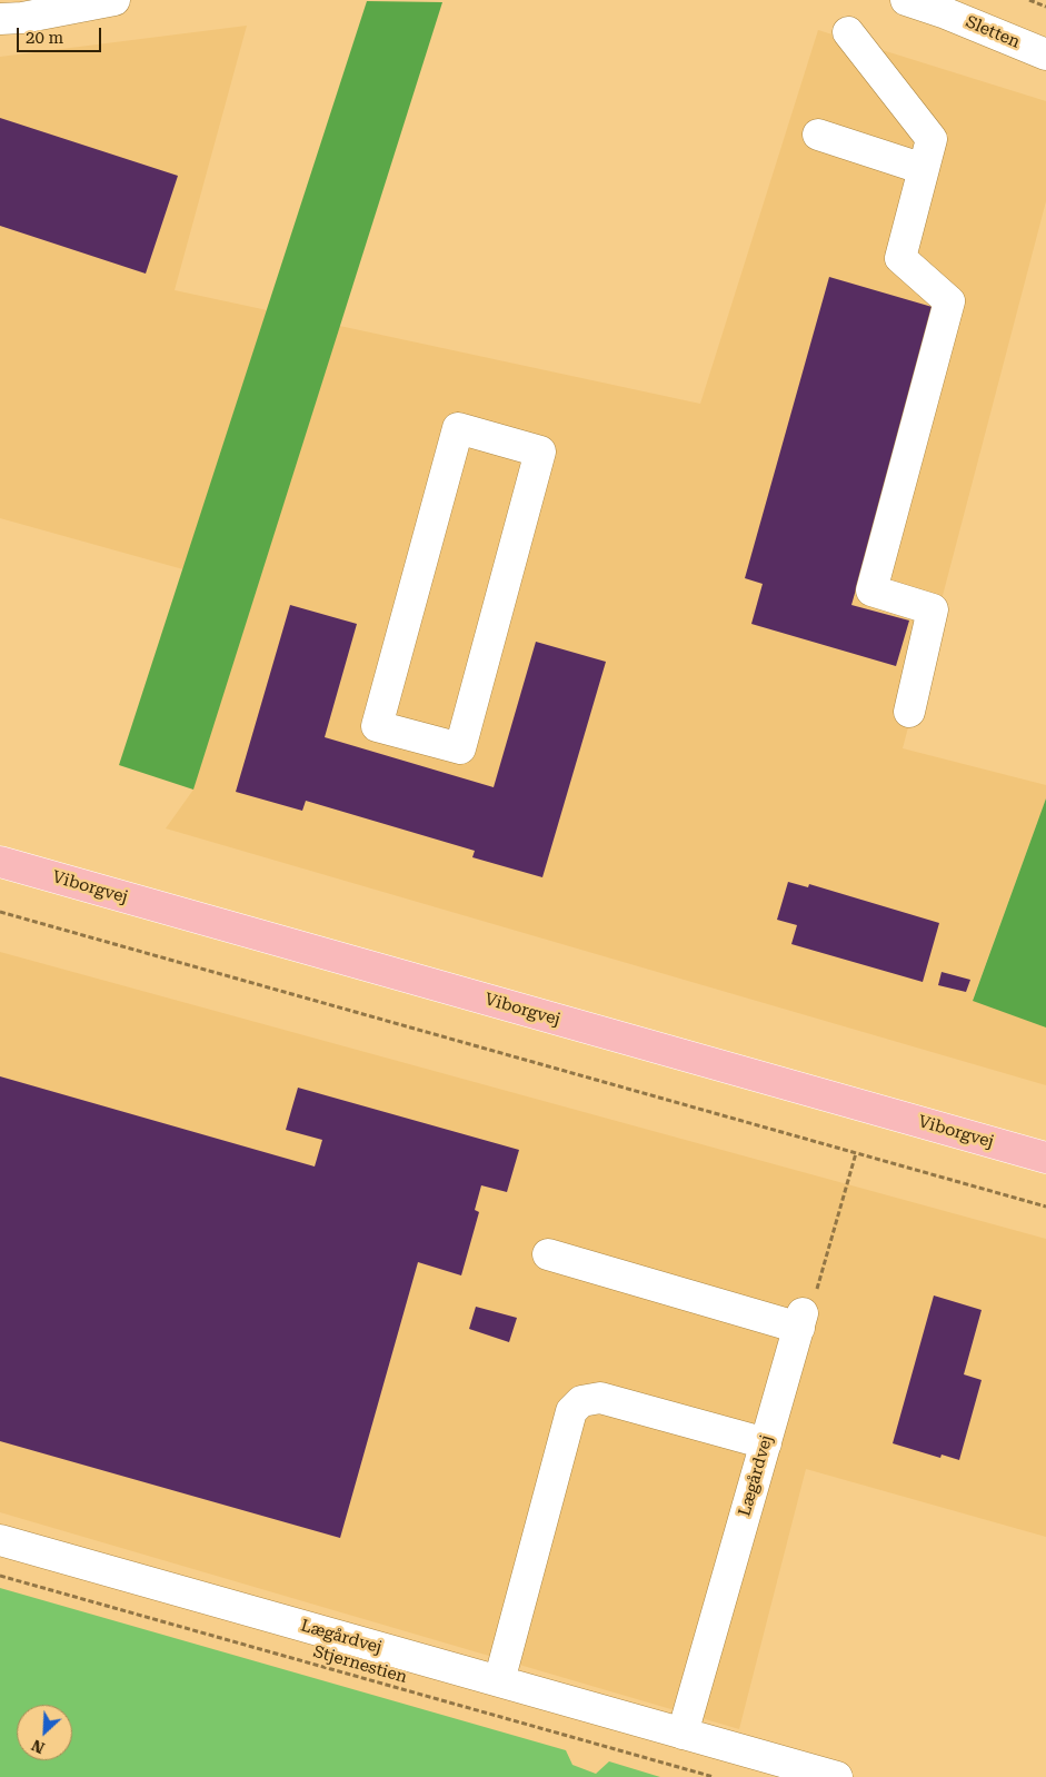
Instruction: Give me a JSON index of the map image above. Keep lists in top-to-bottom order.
{
  "streets": {
    "main road": ["Viborgvej"],
    "street": ["Sletten", "Lægårdvej"],
    "path": ["Stjernestien"]
  },
  "scale_bar": "20 m",
  "north": "bottom left"
}
